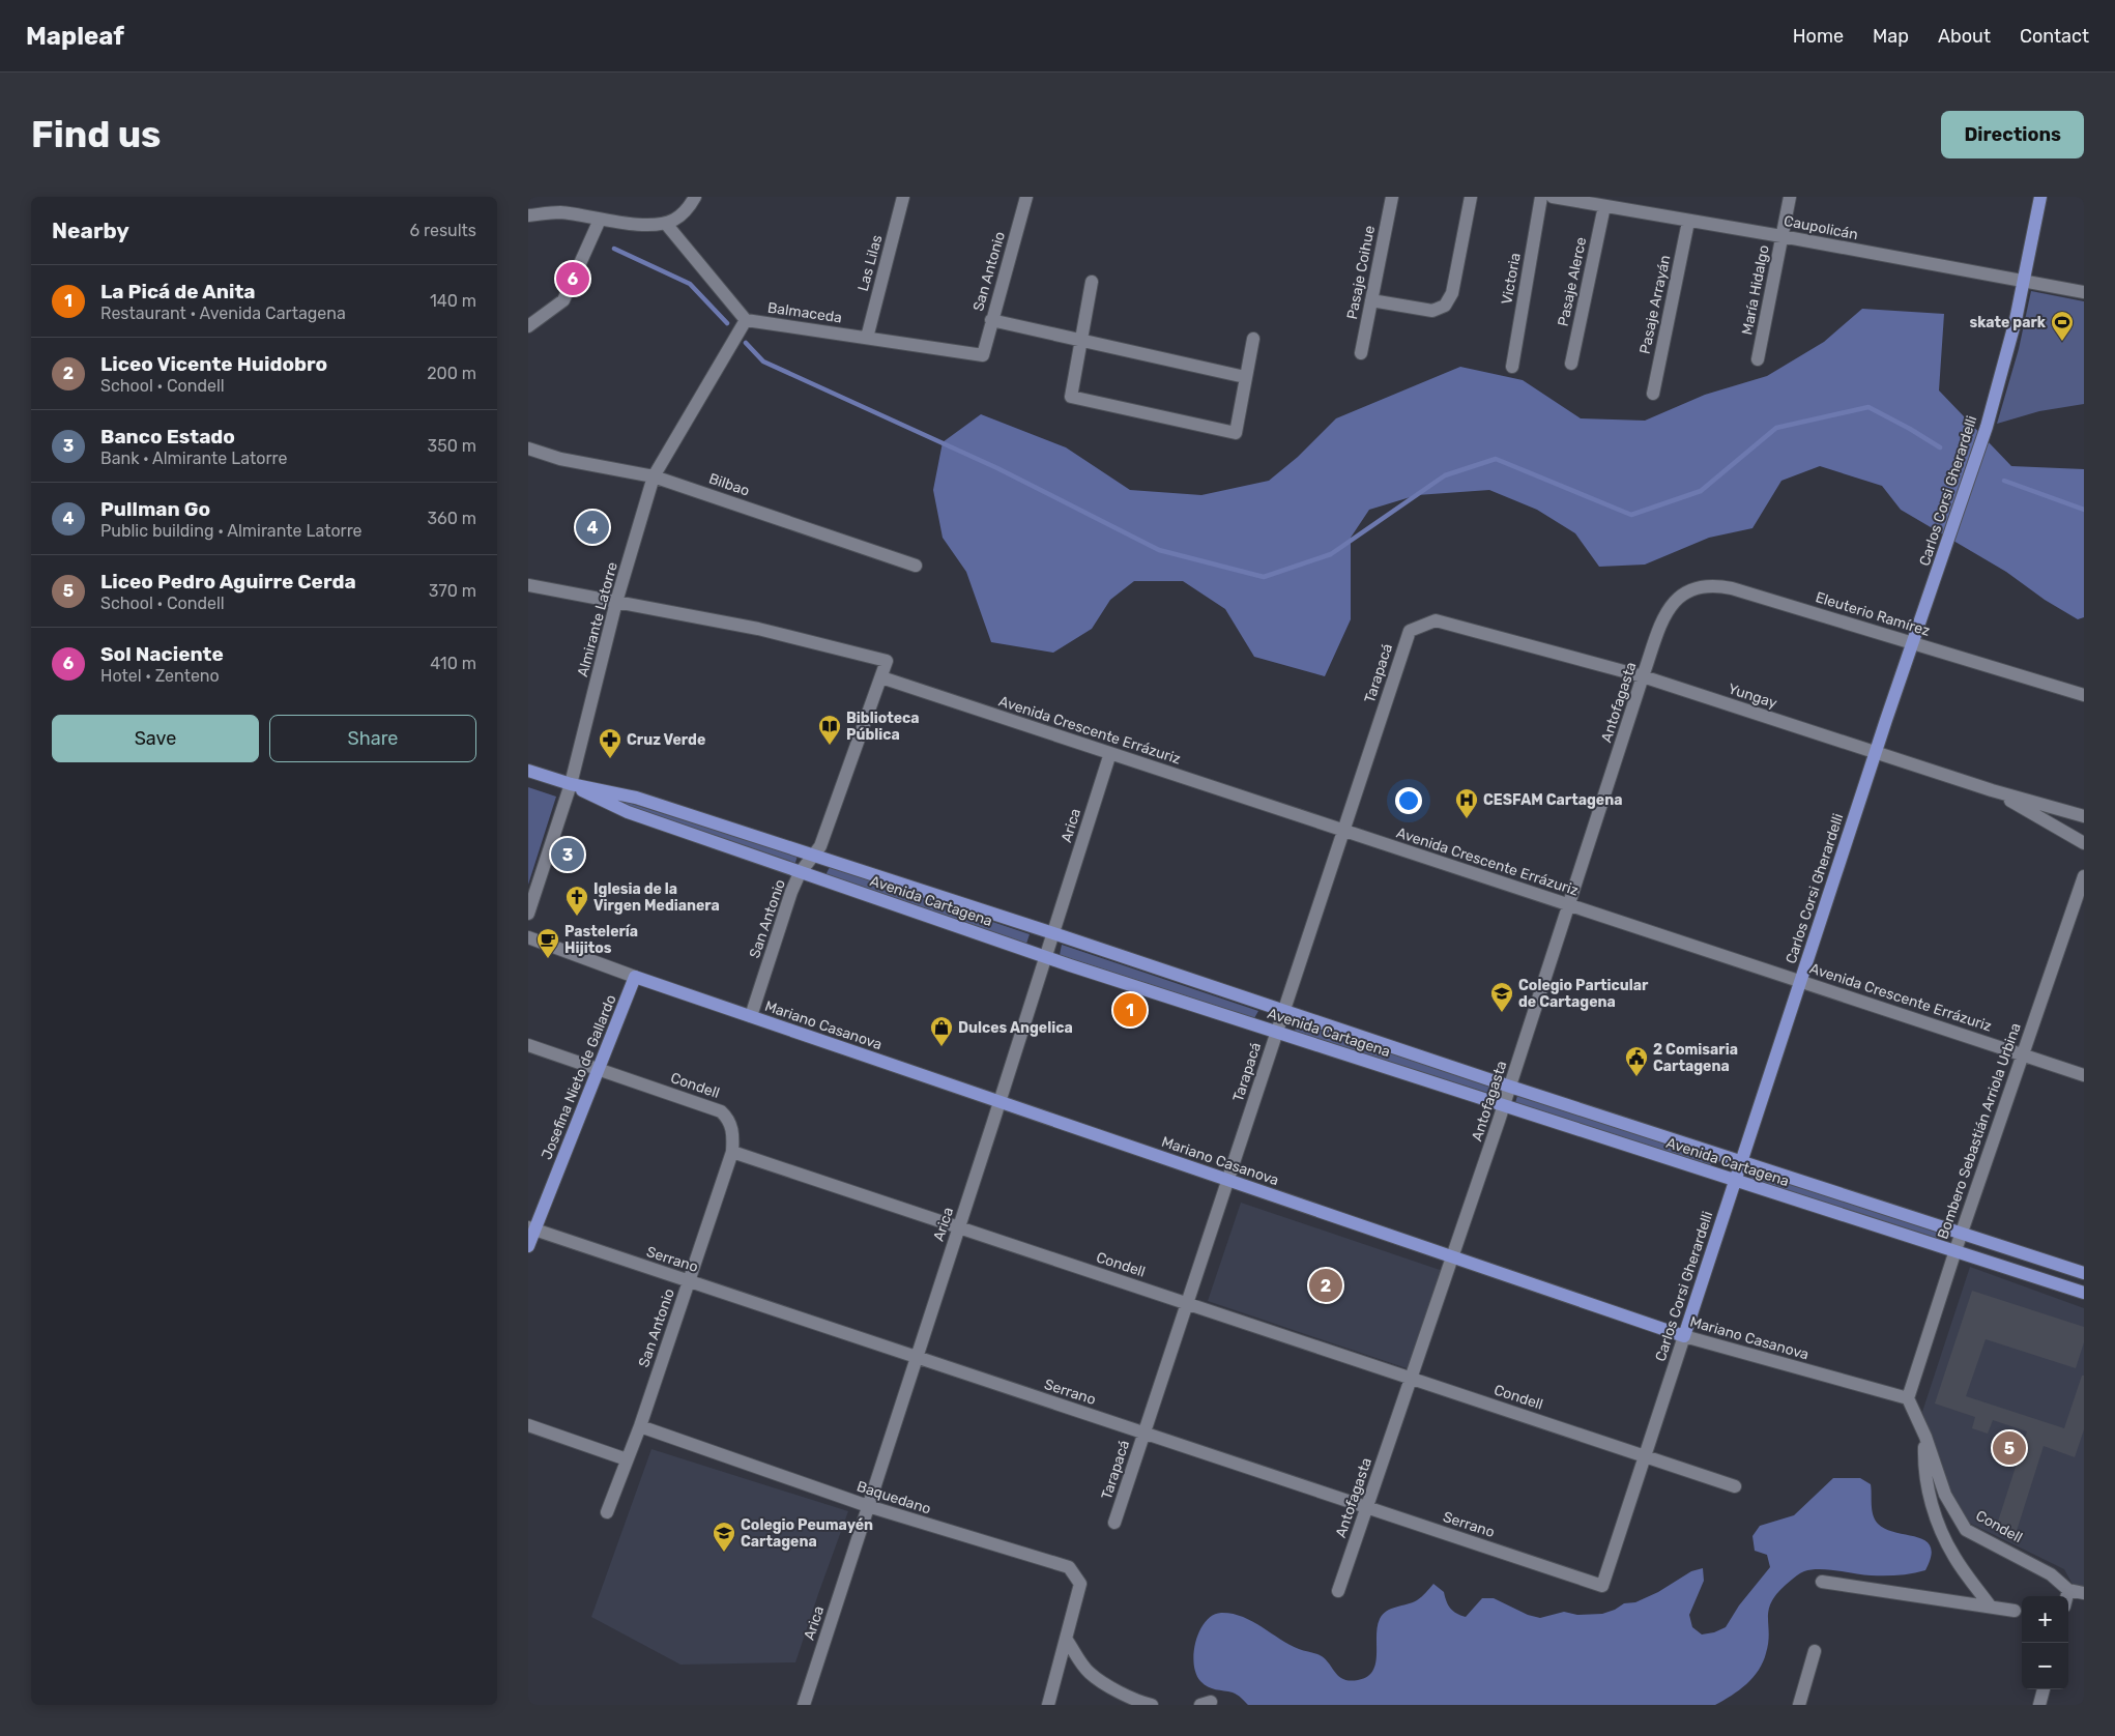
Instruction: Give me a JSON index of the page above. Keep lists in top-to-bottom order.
{
  "streets": {
    "main road": [
      "Carlos Corsi Gherardelli",
      "Avenida Cartagena",
      "Mariano Casanova",
      "Josefina Nieto de Gallardo"
    ],
    "street": [
      "Caupolicán",
      "Las Lilas",
      "San Antonio",
      "Pasaje Coihue",
      "Victoria",
      "Pasaje Alerce",
      "María Hidalgo",
      "Pasaje Arrayán",
      "Balmaceda",
      "Bilbao",
      "Eleuterio Ramírez",
      "Almirante Latorre",
      "Tarapacá",
      "Yungay",
      "Antofagasta",
      "Avenida Crescente Errázuriz",
      "Arica",
      "Condell",
      "Bombero Sebastián Arriola Urbina",
      "Serrano",
      "Baquedano"
    ]
  },
  "crossings": [
    ["Caupolicán", "Pasaje Alerce"],
    ["Caupolicán", "María Hidalgo"],
    ["Caupolicán", "Pasaje Arrayán"],
    ["Caupolicán", "Carlos Corsi Gherardelli"],
    ["Las Lilas", "Balmaceda"],
    ["San Antonio", "Balmaceda"],
    ["San Antonio", "Almirante Latorre"],
    ["San Antonio", "Avenida Crescente Errázuriz"],
    ["San Antonio", "Avenida Cartagena"],
    ["San Antonio", "Mariano Casanova"],
    ["San Antonio", "Condell"],
    ["San Antonio", "Serrano"],
    ["San Antonio", "Baquedano"],
    ["Balmaceda", "Almirante Latorre"],
    ["Bilbao", "Almirante Latorre"],
    ["Carlos Corsi Gherardelli", "Eleuterio Ramírez"],
    ["Carlos Corsi Gherardelli", "Yungay"],
    ["Carlos Corsi Gherardelli", "Avenida Crescente Errázuriz"],
    ["Carlos Corsi Gherardelli", "Avenida Cartagena"],
    ["Carlos Corsi Gherardelli", "Mariano Casanova"],
    ["Carlos Corsi Gherardelli", "Condell"],
    ["Carlos Corsi Gherardelli", "Serrano"],
    ["Eleuterio Ramírez", "Antofagasta"],
    ["Almirante Latorre", "Avenida Cartagena"],
    ["Tarapacá", "Yungay"],
    ["Tarapacá", "Avenida Crescente Errázuriz"],
    ["Tarapacá", "Avenida Cartagena"],
    ["Tarapacá", "Mariano Casanova"],
    ["Tarapacá", "Condell"],
    ["Tarapacá", "Serrano"],
    ["Yungay", "Antofagasta"],
    ["Antofagasta", "Avenida Crescente Errázuriz"],
    ["Antofagasta", "Avenida Cartagena"],
    ["Antofagasta", "Mariano Casanova"],
    ["Antofagasta", "Condell"],
    ["Antofagasta", "Serrano"],
    ["Avenida Crescente Errázuriz", "Arica"],
    ["Avenida Crescente Errázuriz", "Bombero Sebastián Arriola Urbina"],
    ["Arica", "Avenida Cartagena"],
    ["Arica", "Mariano Casanova"],
    ["Arica", "Condell"],
    ["Arica", "Serrano"],
    ["Arica", "Baquedano"],
    ["Avenida Cartagena", "Bombero Sebastián Arriola Urbina"],
    ["Mariano Casanova", "Josefina Nieto de Gallardo"],
    ["Mariano Casanova", "Condell"],
    ["Mariano Casanova", "Bombero Sebastián Arriola Urbina"],
    ["Josefina Nieto de Gallardo", "Condell"],
    ["Josefina Nieto de Gallardo", "Serrano"],
    ["Condell", "Bombero Sebastián Arriola Urbina"]
  ],
  "places": {
    "sports": ["skate park"],
    "library": ["Biblioteca Pública"],
    "pharmacy": ["Cruz Verde"],
    "hospital": ["CESFAM Cartagena"],
    "church": ["Iglesia de la Virgen Medianera"],
    "cafe": ["Pastelería Hijitos"],
    "school or university": ["Colegio Particular de Cartagena", "Colegio Peumayén Cartagena"],
    "shop": ["Dulces Angelica"],
    "public building": ["2 Comisaria Cartagena"]
  },
  "page": {
    "header": "Mapleaf",
    "nav": [
      "Home",
      "Map",
      "About",
      "Contact"
    ],
    "buttons": [
      "Directions",
      ["Save", "Share"]
    ],
    "title": "Find us",
    "heading": ["Nearby", "6 results"],
    "pins": [
      "6",
      "4",
      "3",
      "1",
      "2",
      "5"
    ],
    "list": [
      {
        "mark": "1",
        "name": "La Picá de Anita",
        "note": "Restaurant · Avenida Cartagena",
        "value": "140 m"
      },
      {
        "mark": "2",
        "name": "Liceo Vicente Huidobro",
        "note": "School · Condell",
        "value": "200 m"
      },
      {
        "mark": "3",
        "name": "Banco Estado",
        "note": "Bank · Almirante Latorre",
        "value": "350 m"
      },
      {
        "mark": "4",
        "name": "Pullman Go",
        "note": "Public building · Almirante Latorre",
        "value": "360 m"
      },
      {
        "mark": "5",
        "name": "Liceo Pedro Aguirre Cerda",
        "note": "School · Condell",
        "value": "370 m"
      },
      {
        "mark": "6",
        "name": "Sol Naciente",
        "note": "Hotel · Zenteno",
        "value": "410 m"
      }
    ],
    "map_buttons": ["+", "−"]
  }
}
